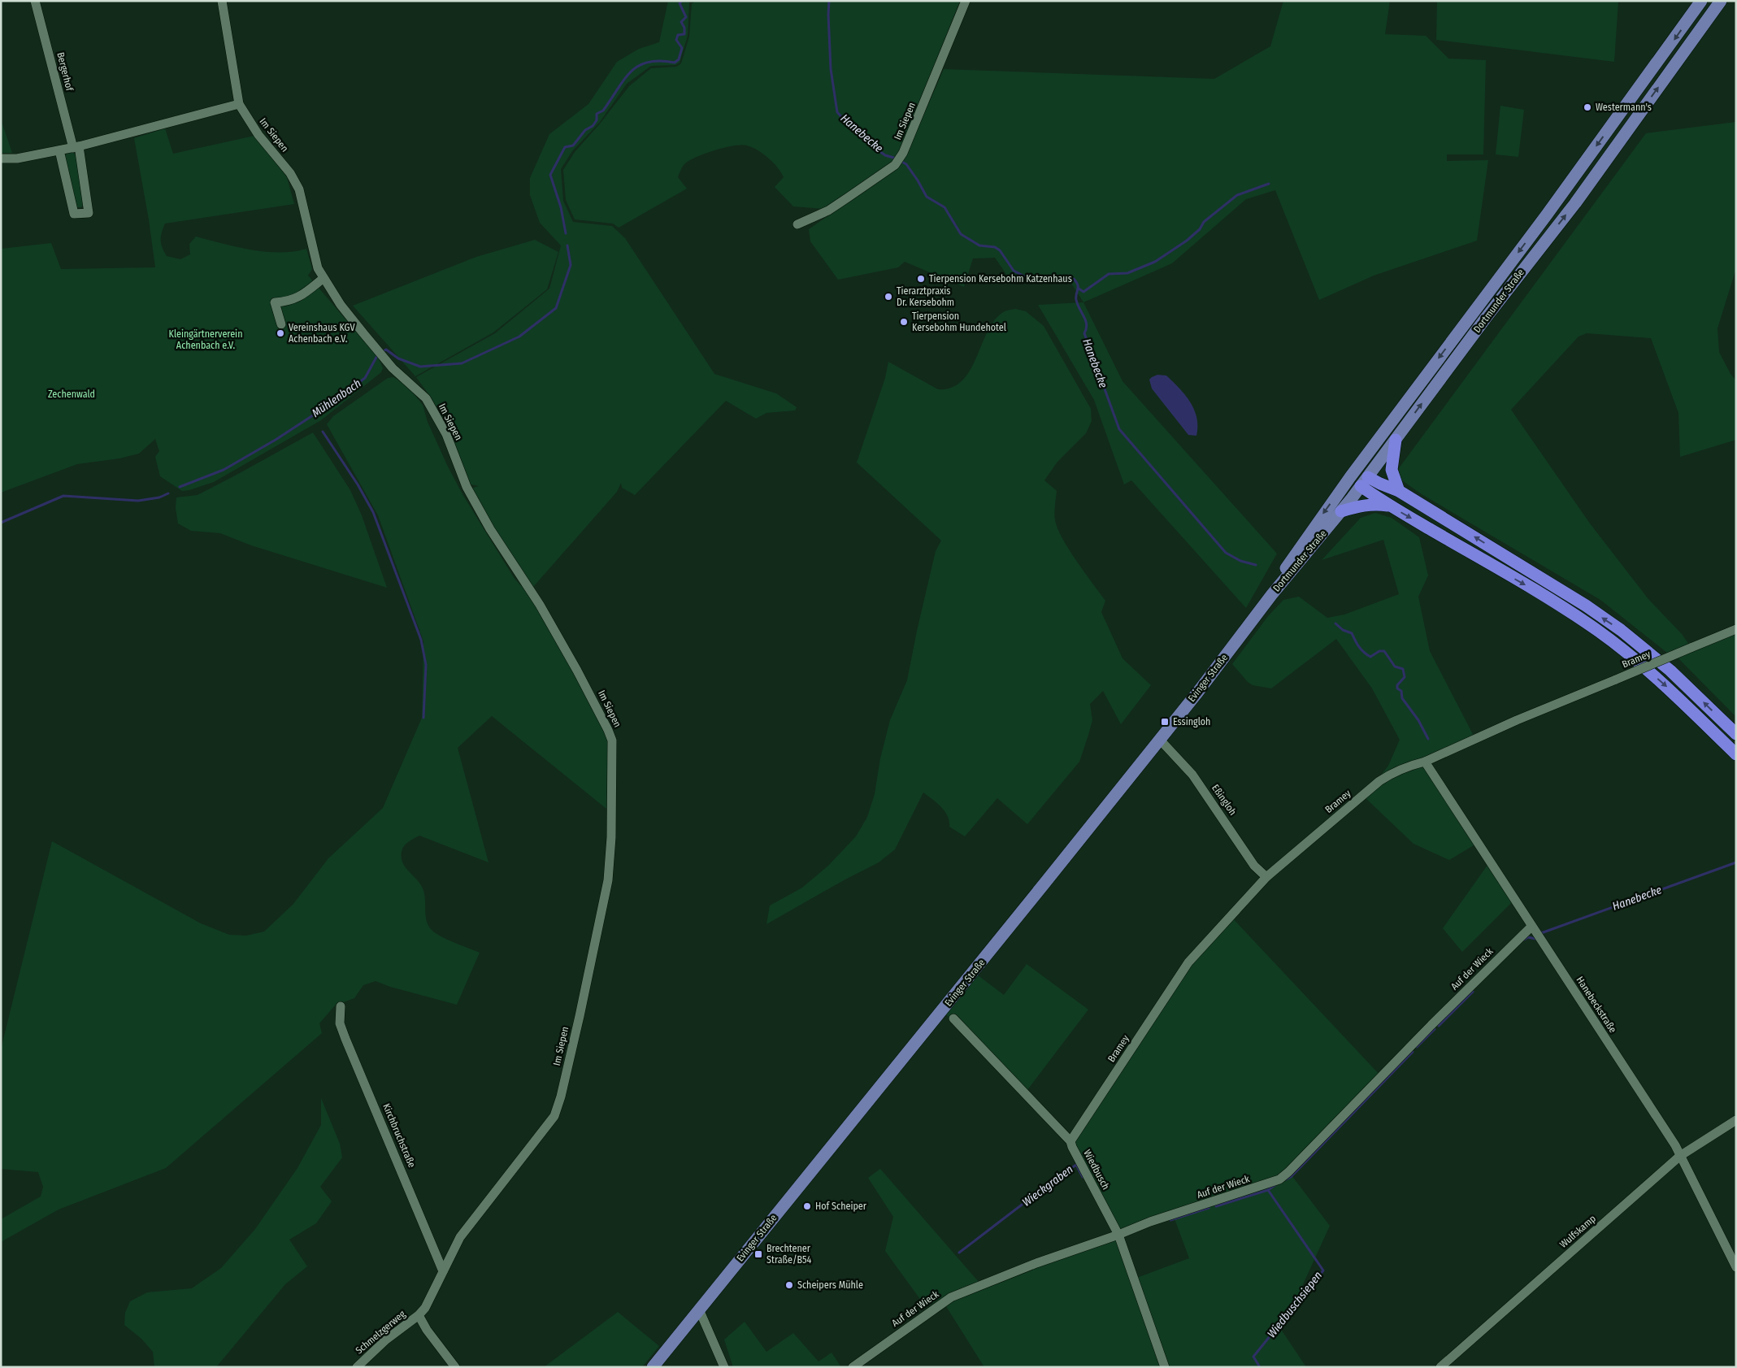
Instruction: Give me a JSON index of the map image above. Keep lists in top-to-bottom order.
{
  "streets": {
    "main road": ["Dortmunder Straße", "Evinger Straße"],
    "street": [
      "Bergerhof",
      "Im Siepen",
      "Bramey",
      "Eßingloh",
      "Auf der Wieck",
      "Hanebeckstraße",
      "Kirchbruchstraße",
      "Wiedbusch",
      "Wulfskamp",
      "Schmelzgerweg"
    ]
  },
  "crossings": [
    ["Im Siepen", "Kirchbruchstraße"],
    ["Im Siepen", "Schmelzgerweg"],
    ["Dortmunder Straße", "Evinger Straße"],
    ["Bramey", "Eßingloh"],
    ["Bramey", "Hanebeckstraße"],
    ["Bramey", "Wiedbusch"],
    ["Evinger Straße", "Eßingloh"],
    ["Auf der Wieck", "Hanebeckstraße"],
    ["Auf der Wieck", "Wiedbusch"],
    ["Hanebeckstraße", "Wulfskamp"]
  ],
  "water": [
    "Hanebecke",
    "Mühlenbach",
    "Wieckgraben",
    "Wiedbuschsiepen"
  ],
  "parks": ["Kleingärtnerverein Achenbach e.V.", "Zechenwald"],
  "places": {
    "other": [
      "Westermann's",
      "Tierpension Kersebohm Katzenhaus",
      "Tierarztpraxis Dr. Kersebohm",
      "Tierpension Kersebohm Hundehotel",
      "Vereinshaus KGV Achenbach e.V.",
      "Hof Scheiper",
      "Scheipers Mühle"
    ],
    "transit": ["Essingloh", "Brechtener Straße/B54"]
  }
}
